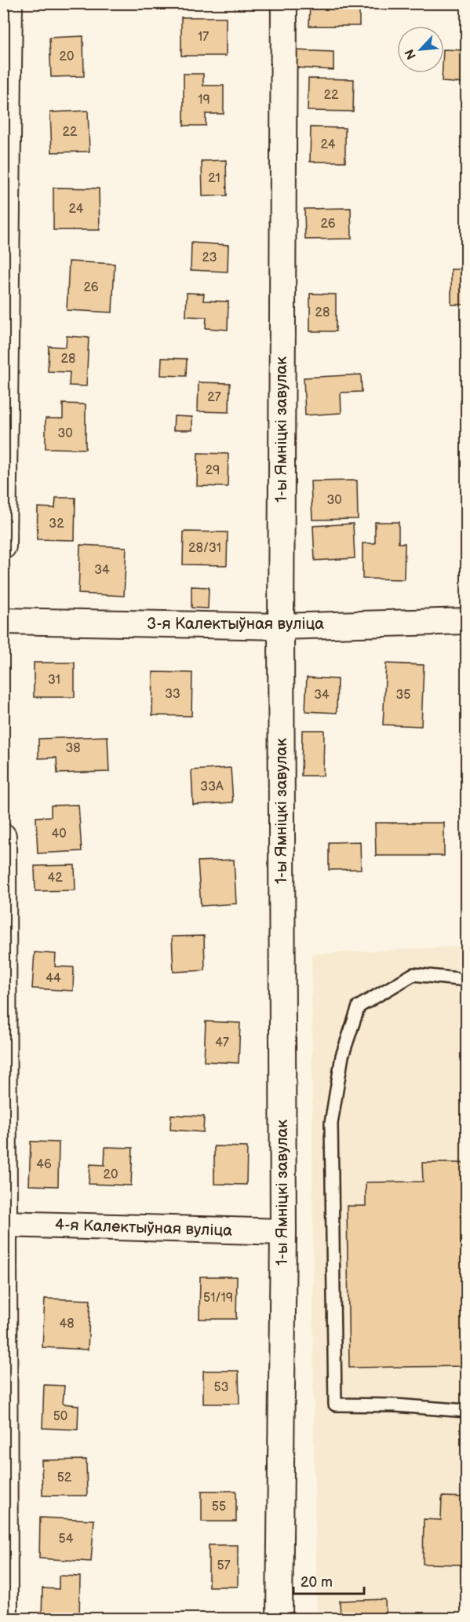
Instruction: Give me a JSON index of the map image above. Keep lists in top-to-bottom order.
{
  "streets": {
    "street": ["1-ы Ямніцкі завулак", "3-я Калектыўная вуліца", "4-я Калектыўная вуліца"]
  },
  "crossings": [
    ["1-ы Ямніцкі завулак", "3-я Калектыўная вуліца"],
    ["1-ы Ямніцкі завулак", "4-я Калектыўная вуліца"]
  ],
  "house_numbers": [
    "17",
    "20",
    "22",
    "19",
    "22",
    "24",
    "21",
    "24",
    "26",
    "23",
    "26",
    "28",
    "28",
    "27",
    "30",
    "29",
    "30",
    "32",
    "28/31",
    "34",
    "31",
    "33",
    "34",
    "35",
    "38",
    "33А",
    "40",
    "42",
    "44",
    "47",
    "46",
    "20",
    "51/19",
    "48",
    "53",
    "50",
    "52",
    "55",
    "54",
    "57"
  ],
  "scale_bar": "20 m",
  "north": "bottom left"
}
